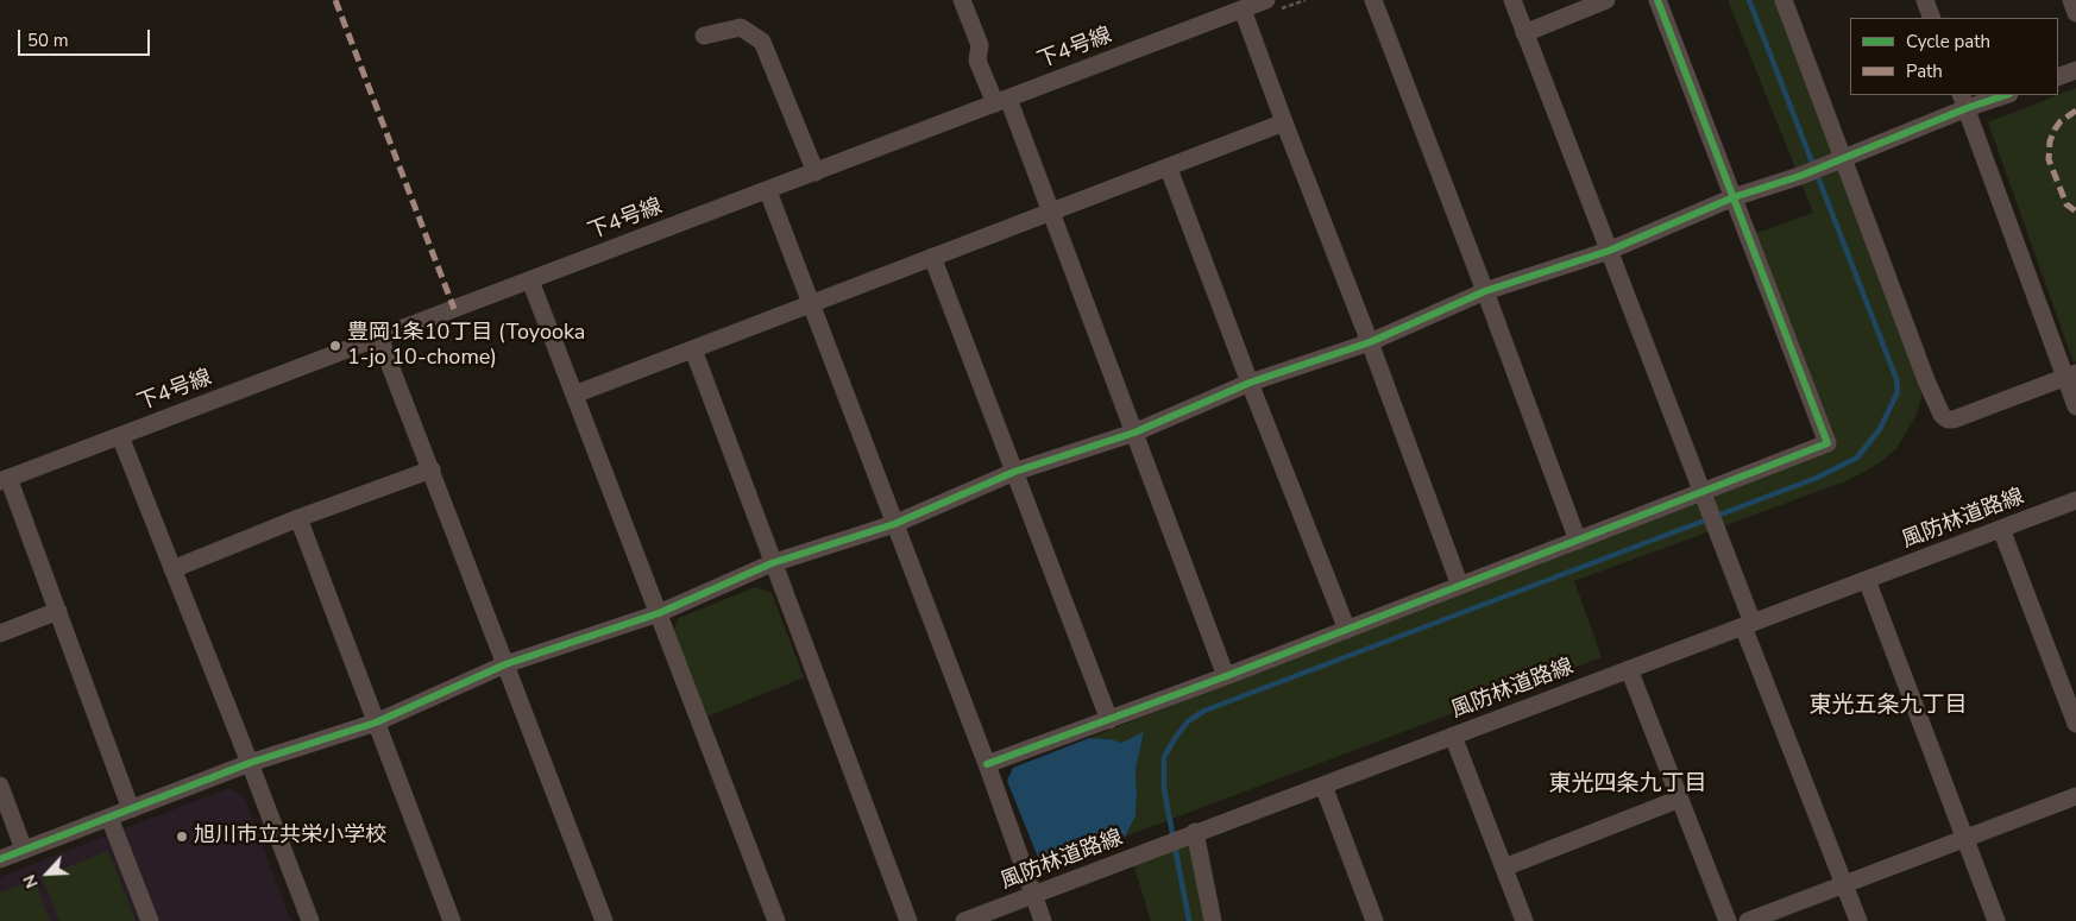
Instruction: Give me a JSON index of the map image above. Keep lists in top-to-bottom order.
{
  "streets": {
    "street": ["下4号線", "風防林道路線"]
  },
  "districts": ["東光五条九丁目", "東光四条九丁目"],
  "places": ["豊岡1条10丁目 (Toyooka 1-jo 10-chome)", "旭川市立共栄小学校"],
  "legend": ["Cycle path", "Path"],
  "scale_bar": "50 m",
  "north": "bottom left"
}
